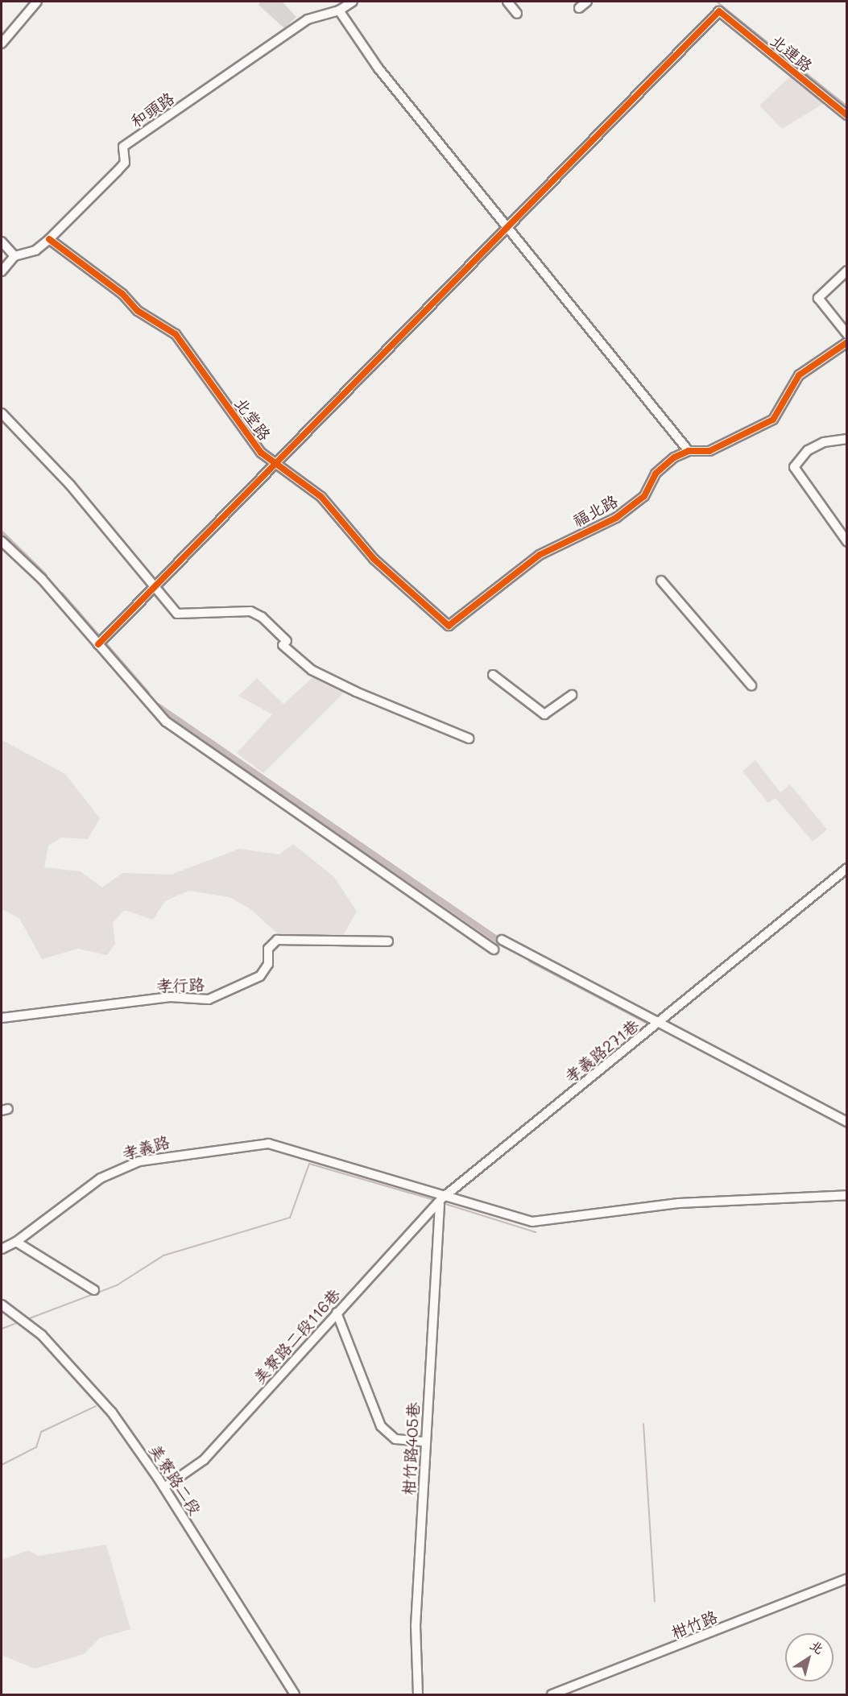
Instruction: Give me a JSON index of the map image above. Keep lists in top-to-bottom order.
{
  "streets": {
    "street": [
      "北連路",
      "和頭路",
      "北堂路",
      "福北路",
      "孝行路",
      "孝義路271巷",
      "孝義路",
      "美寮路二段116巷",
      "柑竹路405巷",
      "美寮路二段",
      "柑竹路"
    ]
  },
  "crossings": [
    ["和頭路", "北堂路"],
    ["北堂路", "福北路"],
    ["孝義路271巷", "孝義路"],
    ["孝義路271巷", "美寮路二段116巷"],
    ["孝義路271巷", "柑竹路405巷"],
    ["孝義路", "美寮路二段116巷"],
    ["孝義路", "柑竹路405巷"],
    ["美寮路二段116巷", "柑竹路405巷"],
    ["美寮路二段116巷", "美寮路二段"]
  ],
  "north": "top right"
}
